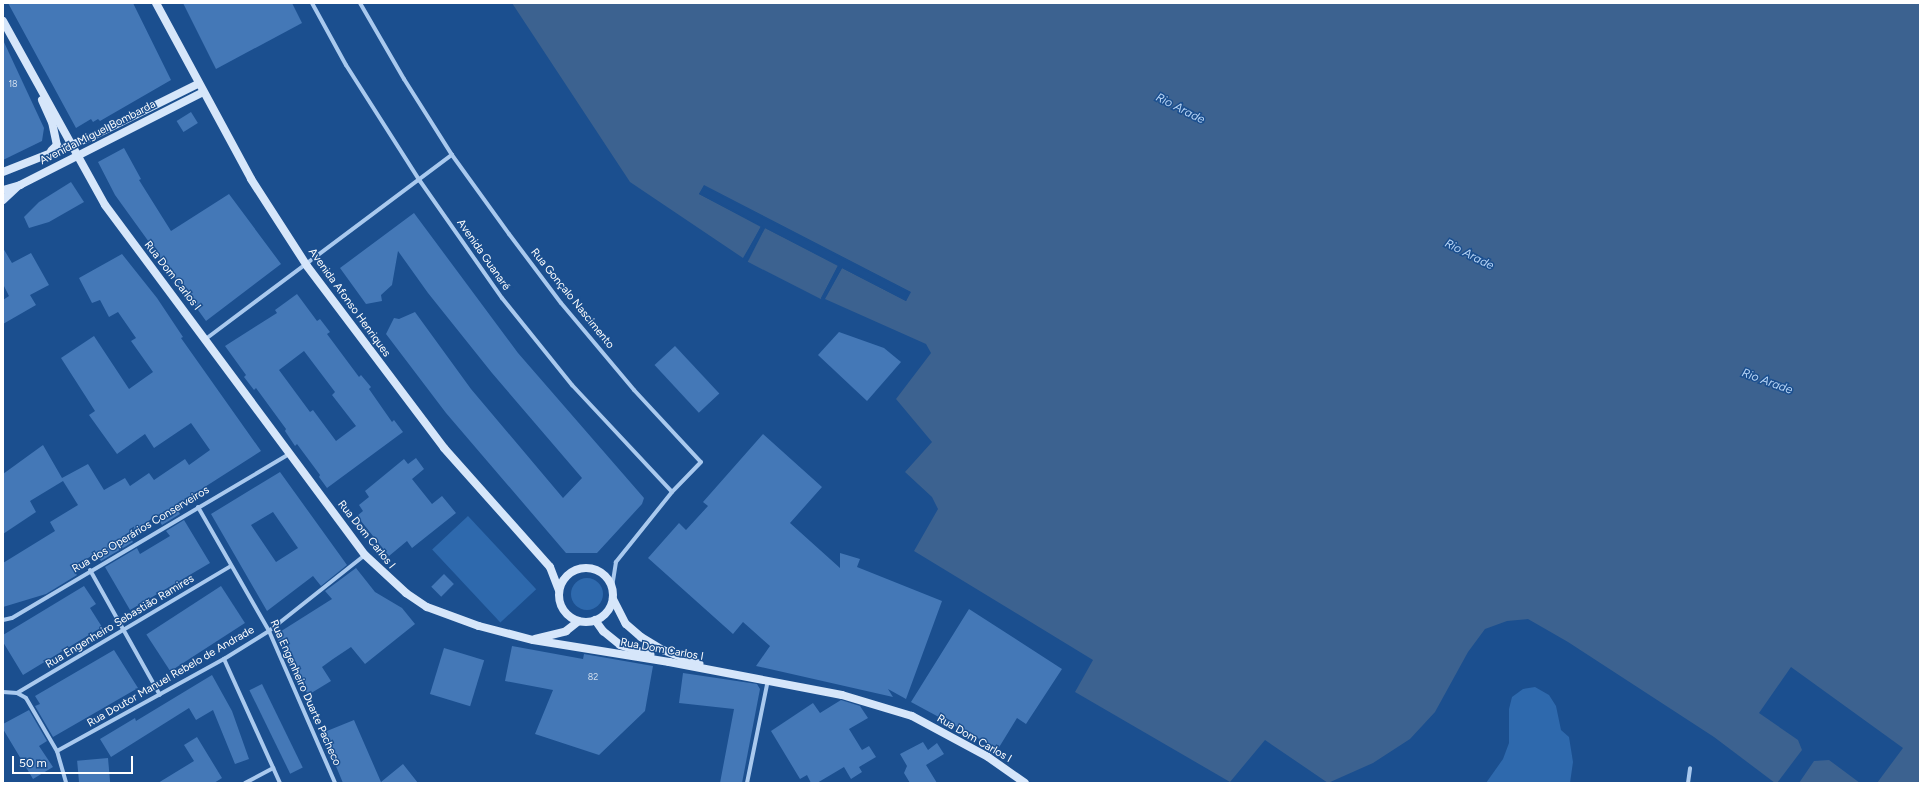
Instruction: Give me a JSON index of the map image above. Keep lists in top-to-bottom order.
{
  "streets": {
    "street": [
      "Avenida Miguel Bombarda",
      "Avenida Guanaré",
      "Rua Dom Carlos I",
      "Rua Gonçalo Nascimento",
      "Avenida Afonso Henriques",
      "Rua dos Operários Conserveiros",
      "Rua Engenheiro Sebastião Ramires",
      "Rua Doutor Manuel Rebelo de Andrade",
      "Rua Engenheiro Duarte Pacheco"
    ]
  },
  "crossings": [
    ["Avenida Miguel Bombarda", "Rua Dom Carlos I"],
    ["Avenida Miguel Bombarda", "Avenida Afonso Henriques"],
    ["Avenida Guanaré", "Rua Gonçalo Nascimento"],
    ["Rua Dom Carlos I", "Rua dos Operários Conserveiros"],
    ["Rua Dom Carlos I", "Rua Doutor Manuel Rebelo de Andrade"],
    ["Rua Gonçalo Nascimento", "Avenida Afonso Henriques"],
    ["Rua dos Operários Conserveiros", "Rua Engenheiro Duarte Pacheco"],
    ["Rua Engenheiro Sebastião Ramires", "Rua Engenheiro Duarte Pacheco"],
    ["Rua Doutor Manuel Rebelo de Andrade", "Rua Engenheiro Duarte Pacheco"]
  ],
  "water": ["Rio Arade"],
  "house_numbers": ["18", "82"],
  "scale_bar": "50 m"
}
